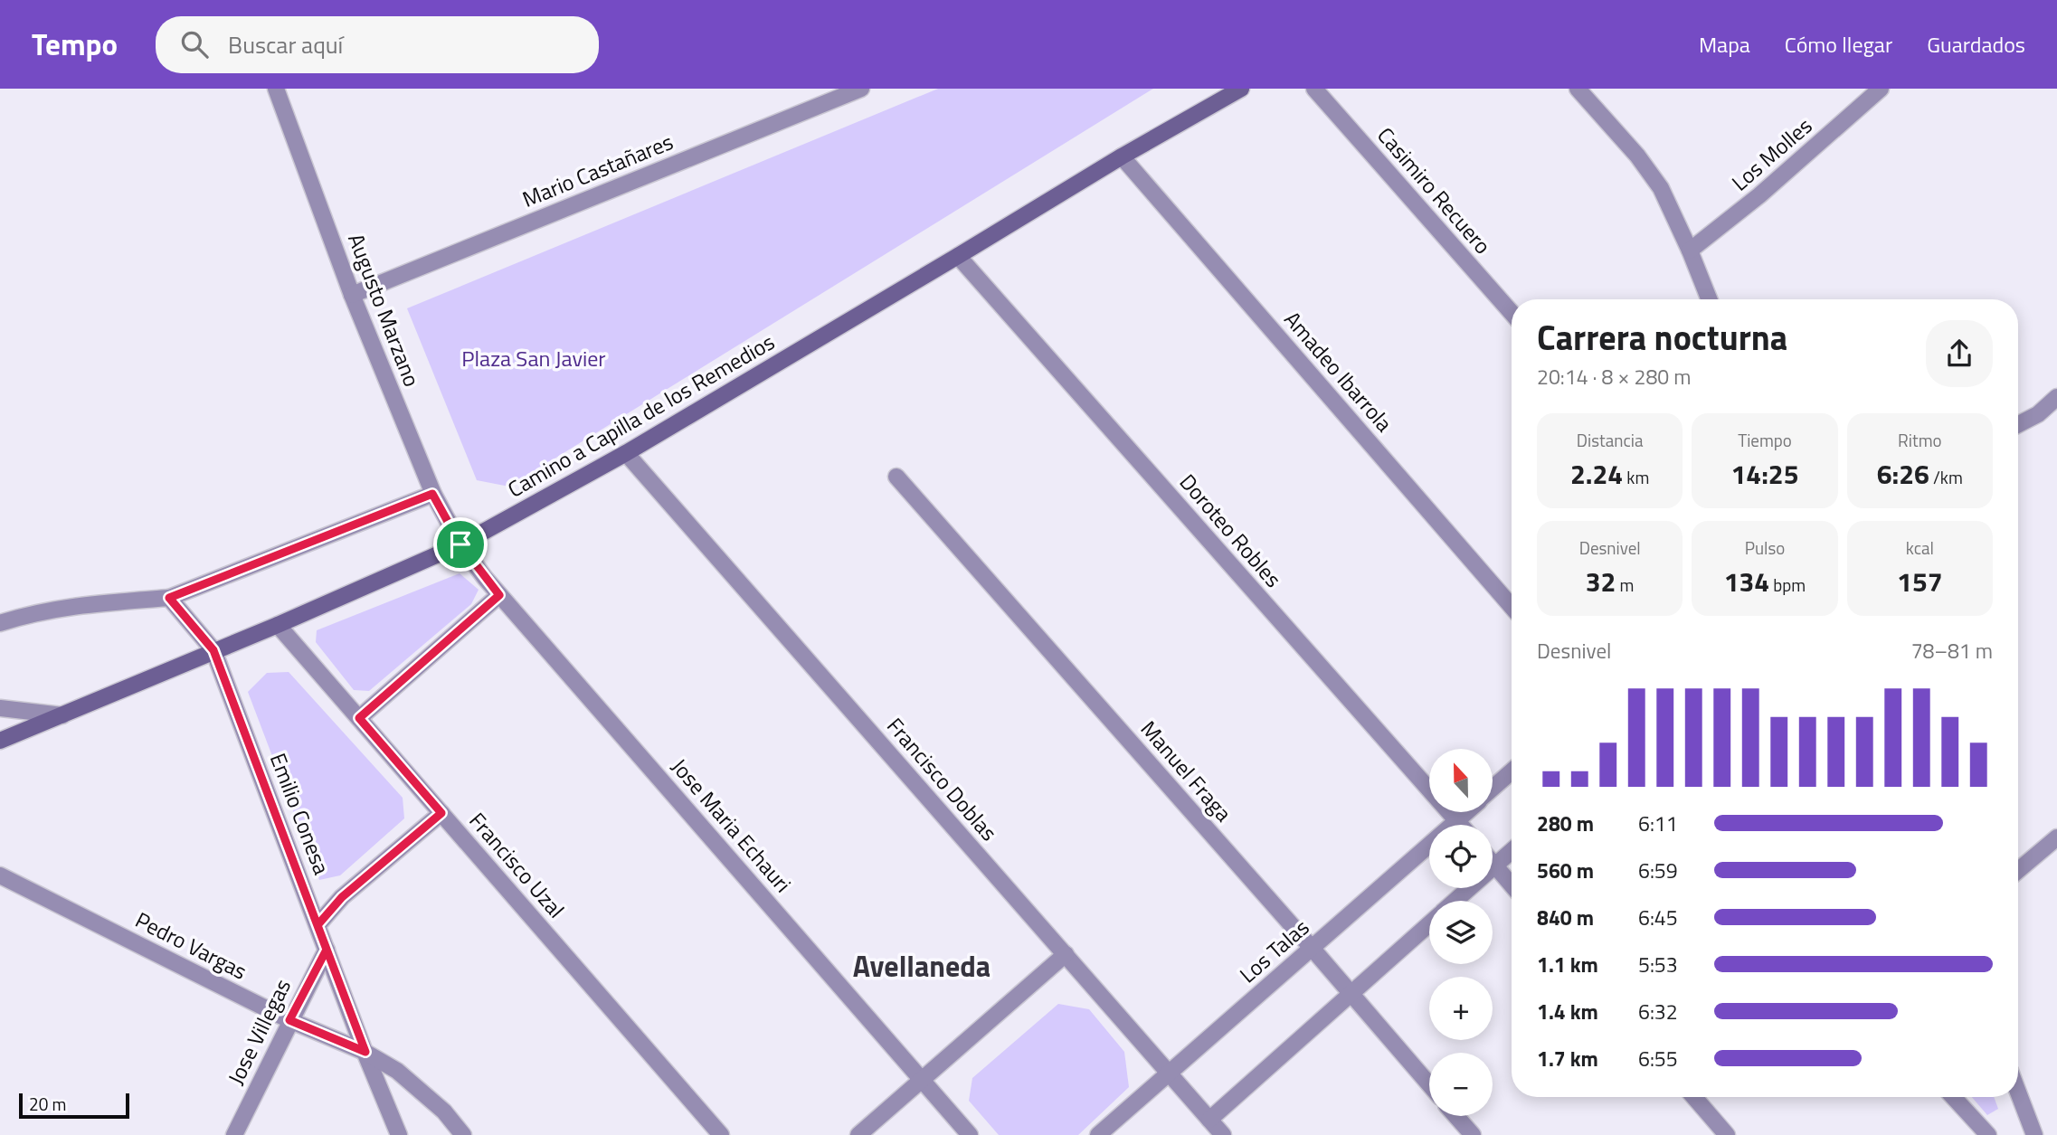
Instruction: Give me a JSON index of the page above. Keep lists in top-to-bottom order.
{
  "streets": {
    "main road": ["Camino a Capilla de los Remedios"],
    "street": [
      "Los Molles",
      "Mario Castañares",
      "Casimiro Recuero",
      "Augusto Marzano",
      "Amadeo Ibarrola",
      "Doroteo Robles",
      "Manuel Fraga",
      "Francisco Doblas",
      "Emilio Conesa",
      "Jose Maria Echauri",
      "Francisco Uzal",
      "Pedro Vargas",
      "Los Talas",
      "Jose Villegas"
    ]
  },
  "crossings": [
    ["Mario Castañares", "Augusto Marzano"],
    ["Augusto Marzano", "Camino a Capilla de los Remedios"],
    ["Augusto Marzano", "Jose Maria Echauri"],
    ["Amadeo Ibarrola", "Camino a Capilla de los Remedios"],
    ["Camino a Capilla de los Remedios", "Doroteo Robles"],
    ["Camino a Capilla de los Remedios", "Francisco Doblas"],
    ["Camino a Capilla de los Remedios", "Emilio Conesa"],
    ["Camino a Capilla de los Remedios", "Jose Maria Echauri"],
    ["Camino a Capilla de los Remedios", "Francisco Uzal"],
    ["Doroteo Robles", "Los Talas"],
    ["Manuel Fraga", "Los Talas"],
    ["Francisco Doblas", "Los Talas"],
    ["Emilio Conesa", "Pedro Vargas"],
    ["Emilio Conesa", "Jose Villegas"],
    ["Pedro Vargas", "Jose Villegas"]
  ],
  "districts": ["Avellaneda"],
  "parks": ["Plaza San Javier"],
  "scale_bar": "20 m",
  "north": "top",
  "page": {
    "header": "Tempo",
    "search": "Buscar aquí",
    "nav": ["Mapa", "Cómo llegar", "Guardados"],
    "heading": ["Carrera nocturna", "20:14 · 8 × 280 m"],
    "stats": [
      ["Distancia", "2.24 km"],
      ["Tiempo", "14:25"],
      ["Ritmo", "6:26 /km"],
      ["Desnivel", "32 m"],
      ["Pulso", "134 bpm"],
      ["kcal", "157"]
    ],
    "chart": ["Desnivel", "78–81 m"],
    "map_buttons": ["+", "−"],
    "list": [
      {
        "name": "280 m",
        "note": "6:11"
      },
      {
        "name": "560 m",
        "note": "6:59"
      },
      {
        "name": "840 m",
        "note": "6:45"
      },
      {
        "name": "1.1 km",
        "note": "5:53"
      },
      {
        "name": "1.4 km",
        "note": "6:32"
      },
      {
        "name": "1.7 km",
        "note": "6:55"
      }
    ],
    "scale": "20 m"
  }
}
